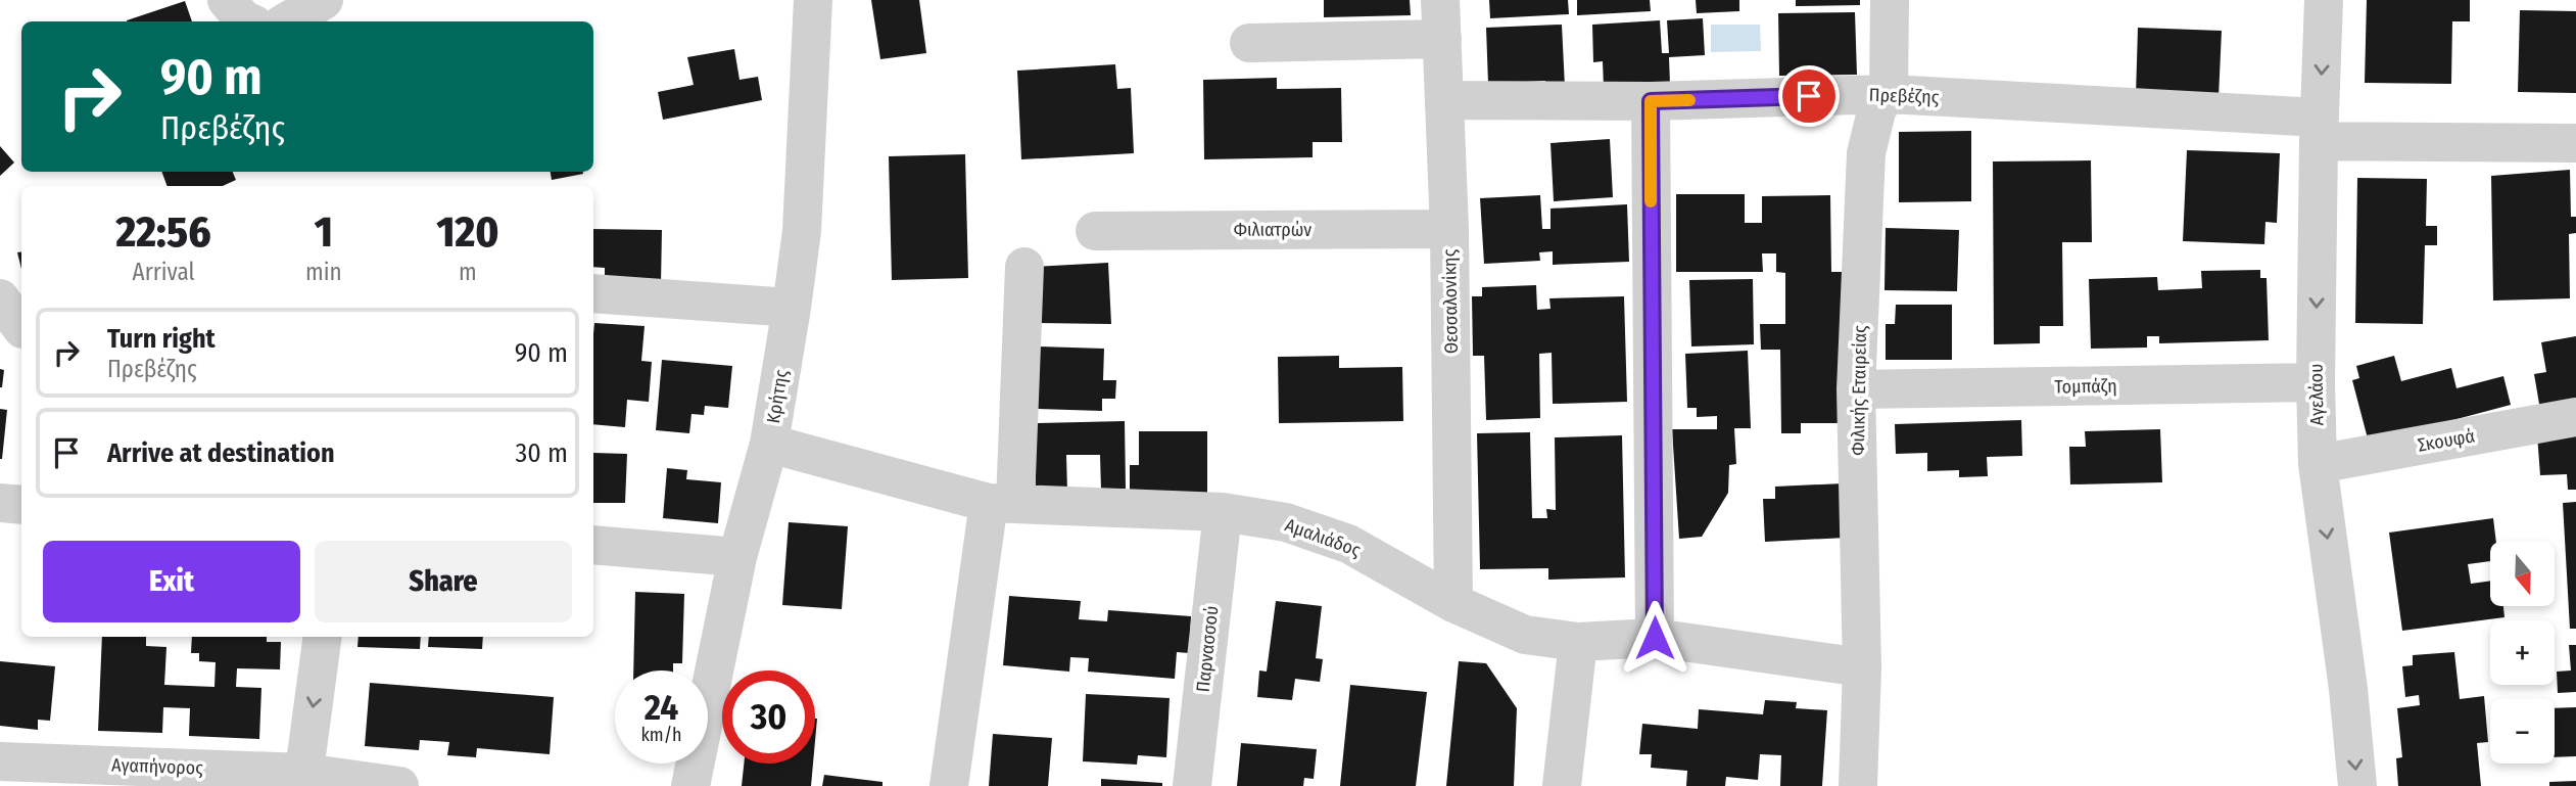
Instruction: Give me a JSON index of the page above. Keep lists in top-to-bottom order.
{
  "streets": {
    "street": [
      "Πρεβέζης",
      "Φιλιατρών",
      "Θεσσαλονίκης",
      "Τομπάζη",
      "Φιλικής Εταιρείας",
      "Αγελάου",
      "Κρήτης",
      "Σκουφά",
      "Αμαλιάδος",
      "Παρνασσού",
      "Αγαπήνορος"
    ]
  },
  "crossings": [
    ["Πρεβέζης", "Θεσσαλονίκης"],
    ["Πρεβέζης", "Φιλικής Εταιρείας"],
    ["Πρεβέζης", "Αγελάου"],
    ["Φιλιατρών", "Θεσσαλονίκης"],
    ["Θεσσαλονίκης", "Αμαλιάδος"],
    ["Τομπάζη", "Φιλικής Εταιρείας"],
    ["Τομπάζη", "Αγελάου"],
    ["Φιλικής Εταιρείας", "Αμαλιάδος"],
    ["Αγελάου", "Σκουφά"],
    ["Κρήτης", "Αμαλιάδος"],
    ["Αμαλιάδος", "Παρνασσού"]
  ],
  "one_way": ["Αγελάου"],
  "north": "bottom",
  "page": {
    "turn": ["90 m", "Πρεβέζης"],
    "eta": [
      "22:56",
      "Arrival",
      "1",
      "min",
      "120",
      "m"
    ],
    "list": [
      {
        "name": "Turn right",
        "note": "Πρεβέζης",
        "value": "90 m"
      },
      {
        "name": "Arrive at destination",
        "value": "30 m"
      }
    ],
    "buttons": ["Exit", "Share"],
    "map_buttons": ["+", "−"],
    "speed": "24 km/h",
    "limit": "30"
  }
}
